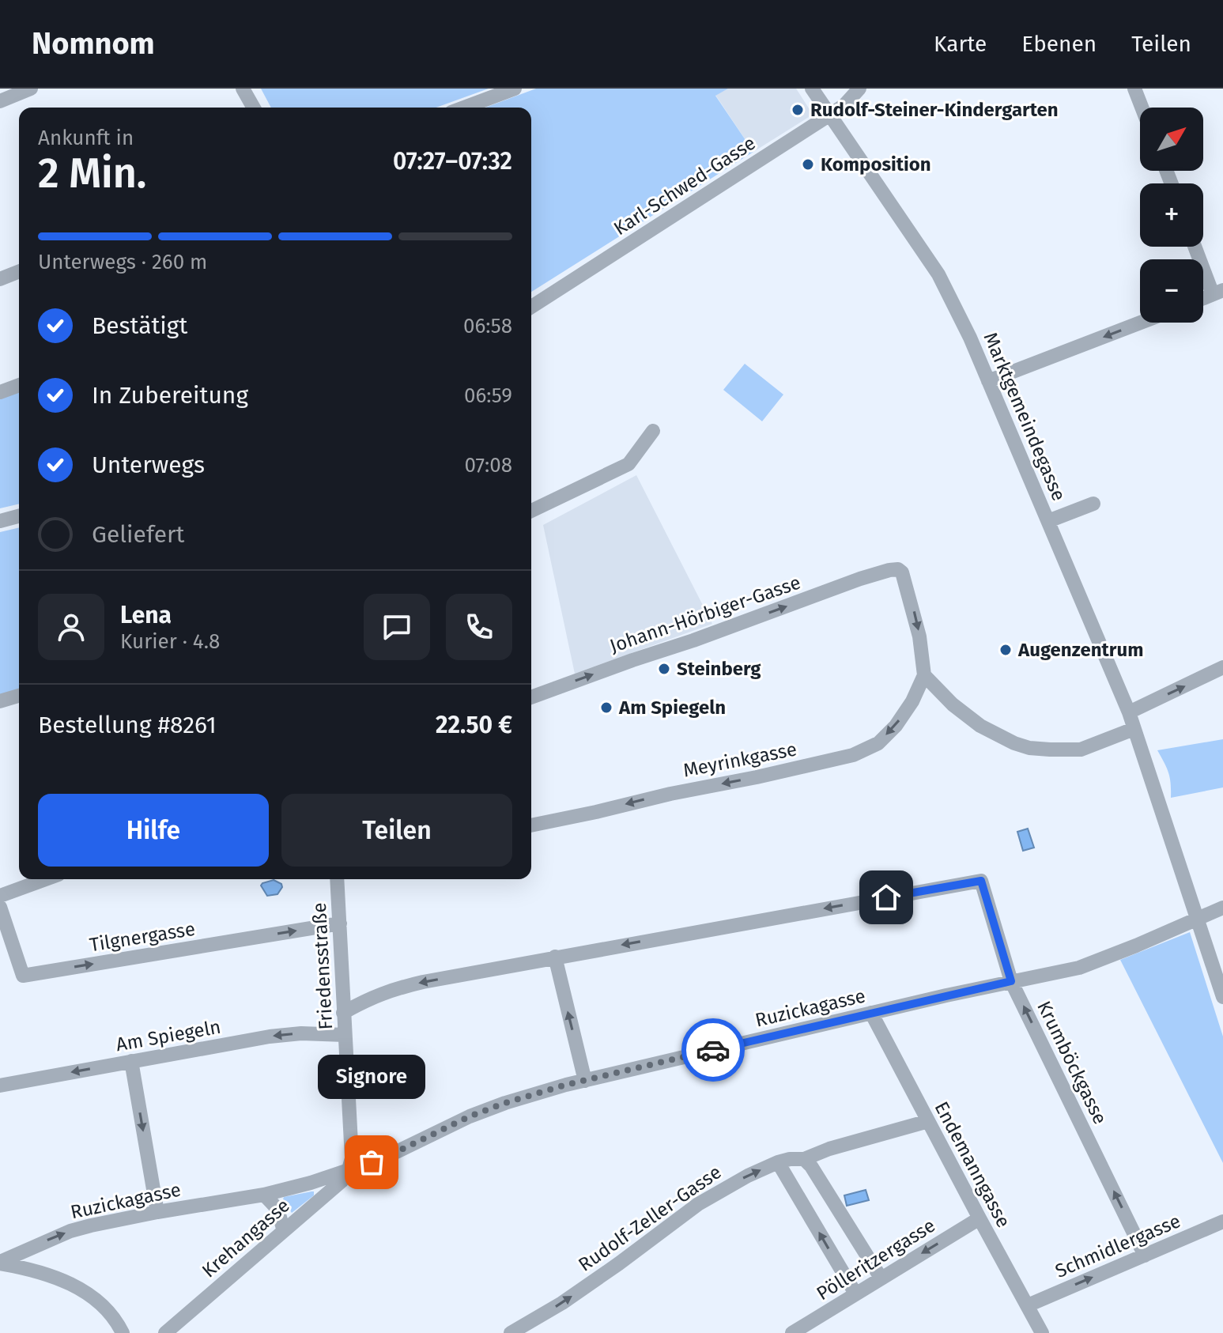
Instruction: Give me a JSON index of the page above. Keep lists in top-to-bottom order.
{
  "streets": {
    "street": [
      "Karl-Schwed-Gasse",
      "Marktgemeindegasse",
      "Johann-Hörbiger-Gasse",
      "Meyrinkgasse",
      "Tilgnergasse",
      "Friedensstraße",
      "Ruzickagasse",
      "Am Spiegeln",
      "Krumböckgasse",
      "Endemanngasse",
      "Rudolf-Zeller-Gasse",
      "Krehangasse",
      "Schmidlergasse",
      "Pölleritzergasse"
    ]
  },
  "crossings": [
    ["Karl-Schwed-Gasse", "Marktgemeindegasse"],
    ["Marktgemeindegasse", "Ruzickagasse"],
    ["Johann-Hörbiger-Gasse", "Meyrinkgasse"],
    ["Tilgnergasse", "Friedensstraße"],
    ["Friedensstraße", "Ruzickagasse"],
    ["Friedensstraße", "Am Spiegeln"],
    ["Friedensstraße", "Krehangasse"],
    ["Ruzickagasse", "Krumböckgasse"],
    ["Ruzickagasse", "Endemanngasse"],
    ["Ruzickagasse", "Krehangasse"],
    ["Krumböckgasse", "Schmidlergasse"],
    ["Endemanngasse", "Rudolf-Zeller-Gasse"],
    ["Endemanngasse", "Schmidlergasse"],
    ["Endemanngasse", "Pölleritzergasse"]
  ],
  "one_way": [
    "Meyrinkgasse",
    "Tilgnergasse",
    "Am Spiegeln",
    "Rudolf-Zeller-Gasse",
    "Schmidlergasse",
    "Pölleritzergasse"
  ],
  "places": [
    "Rudolf-Steiner-Kindergarten",
    "Komposition",
    "Augenzentrum",
    "Steinberg",
    "Am Spiegeln",
    "Signore"
  ],
  "north": "top right",
  "page": {
    "header": "Nomnom",
    "nav": ["Karte", "Ebenen", "Teilen"],
    "map_buttons": ["+", "−"],
    "heading": ["2 Min.", "Ankunft in", "07:27–07:32"],
    "panel": [
      "Lena",
      "Kurier · 4.8",
      "Bestellung #8261",
      "22.50 €"
    ],
    "bar": "Unterwegs · 260 m",
    "list": [
      ["Bestätigt", "06:58"],
      ["In Zubereitung", "06:59"],
      ["Unterwegs", "07:08"],
      "Geliefert"
    ],
    "buttons": ["Hilfe", "Teilen"],
    "bubble": "Signore"
  }
}
